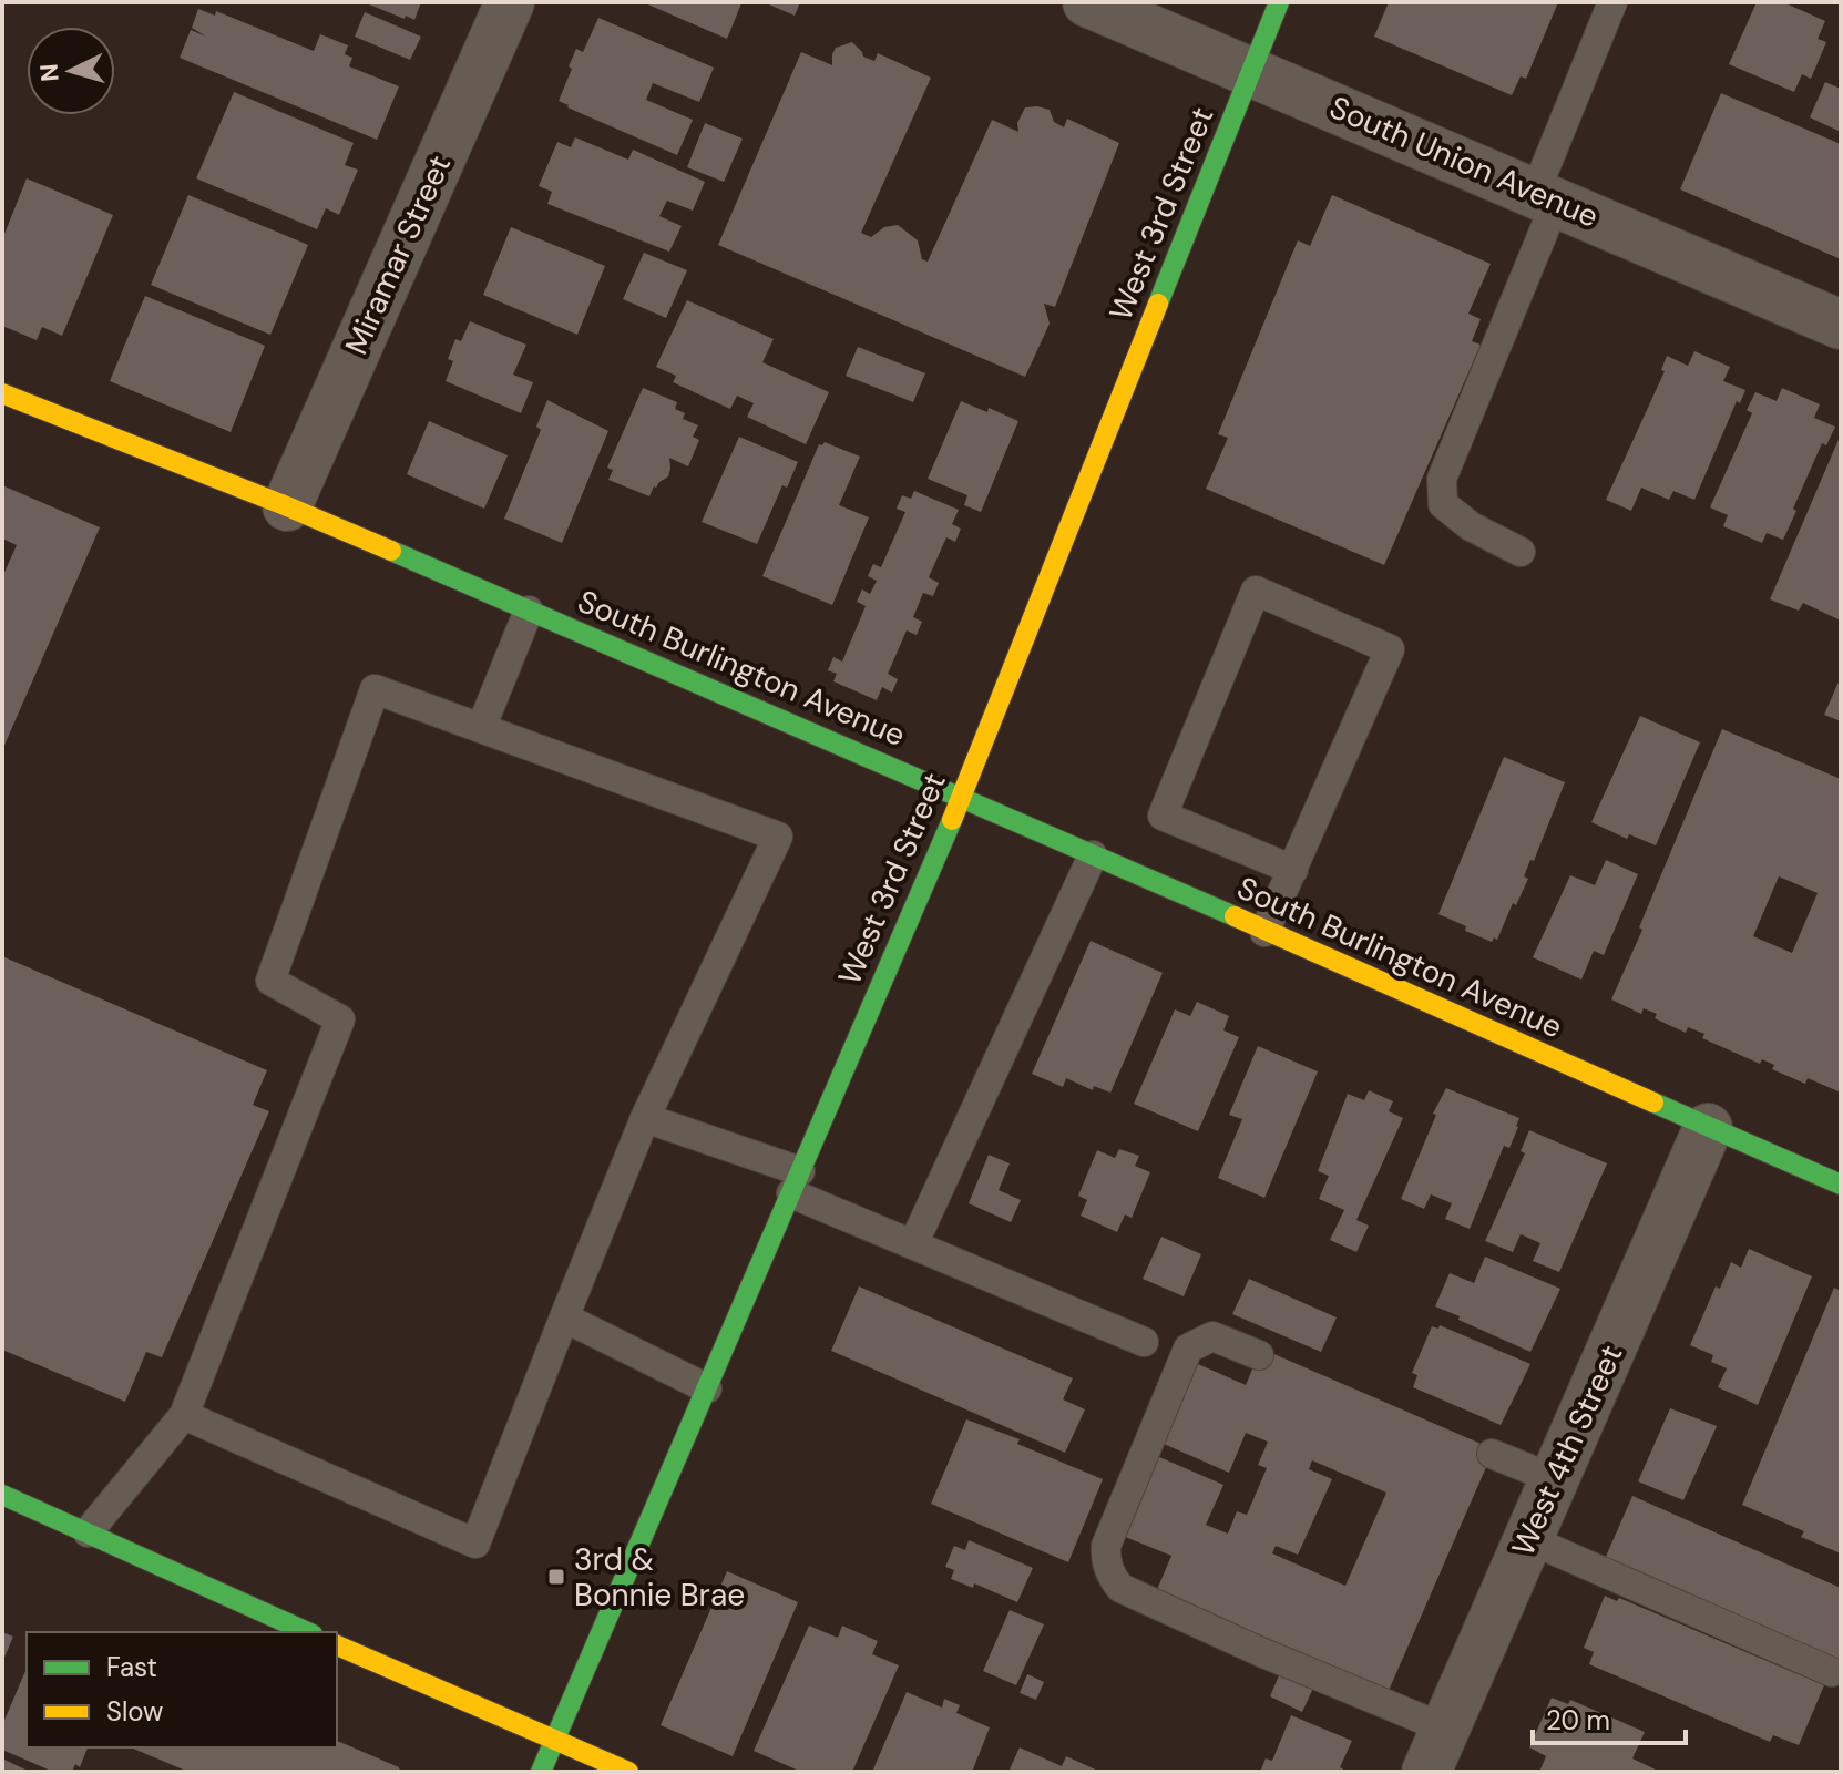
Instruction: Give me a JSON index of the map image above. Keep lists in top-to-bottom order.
{
  "streets": {
    "street": [
      "South Union Avenue",
      "West 3rd Street",
      "Miramar Street",
      "South Burlington Avenue",
      "West 4th Street"
    ]
  },
  "crossings": [
    ["South Union Avenue", "West 3rd Street"],
    ["West 3rd Street", "South Burlington Avenue"],
    ["Miramar Street", "South Burlington Avenue"],
    ["South Burlington Avenue", "West 4th Street"]
  ],
  "places": {
    "transit": ["3rd & Bonnie Brae"]
  },
  "legend": ["Fast", "Slow"],
  "scale_bar": "20 m",
  "north": "left"
}
